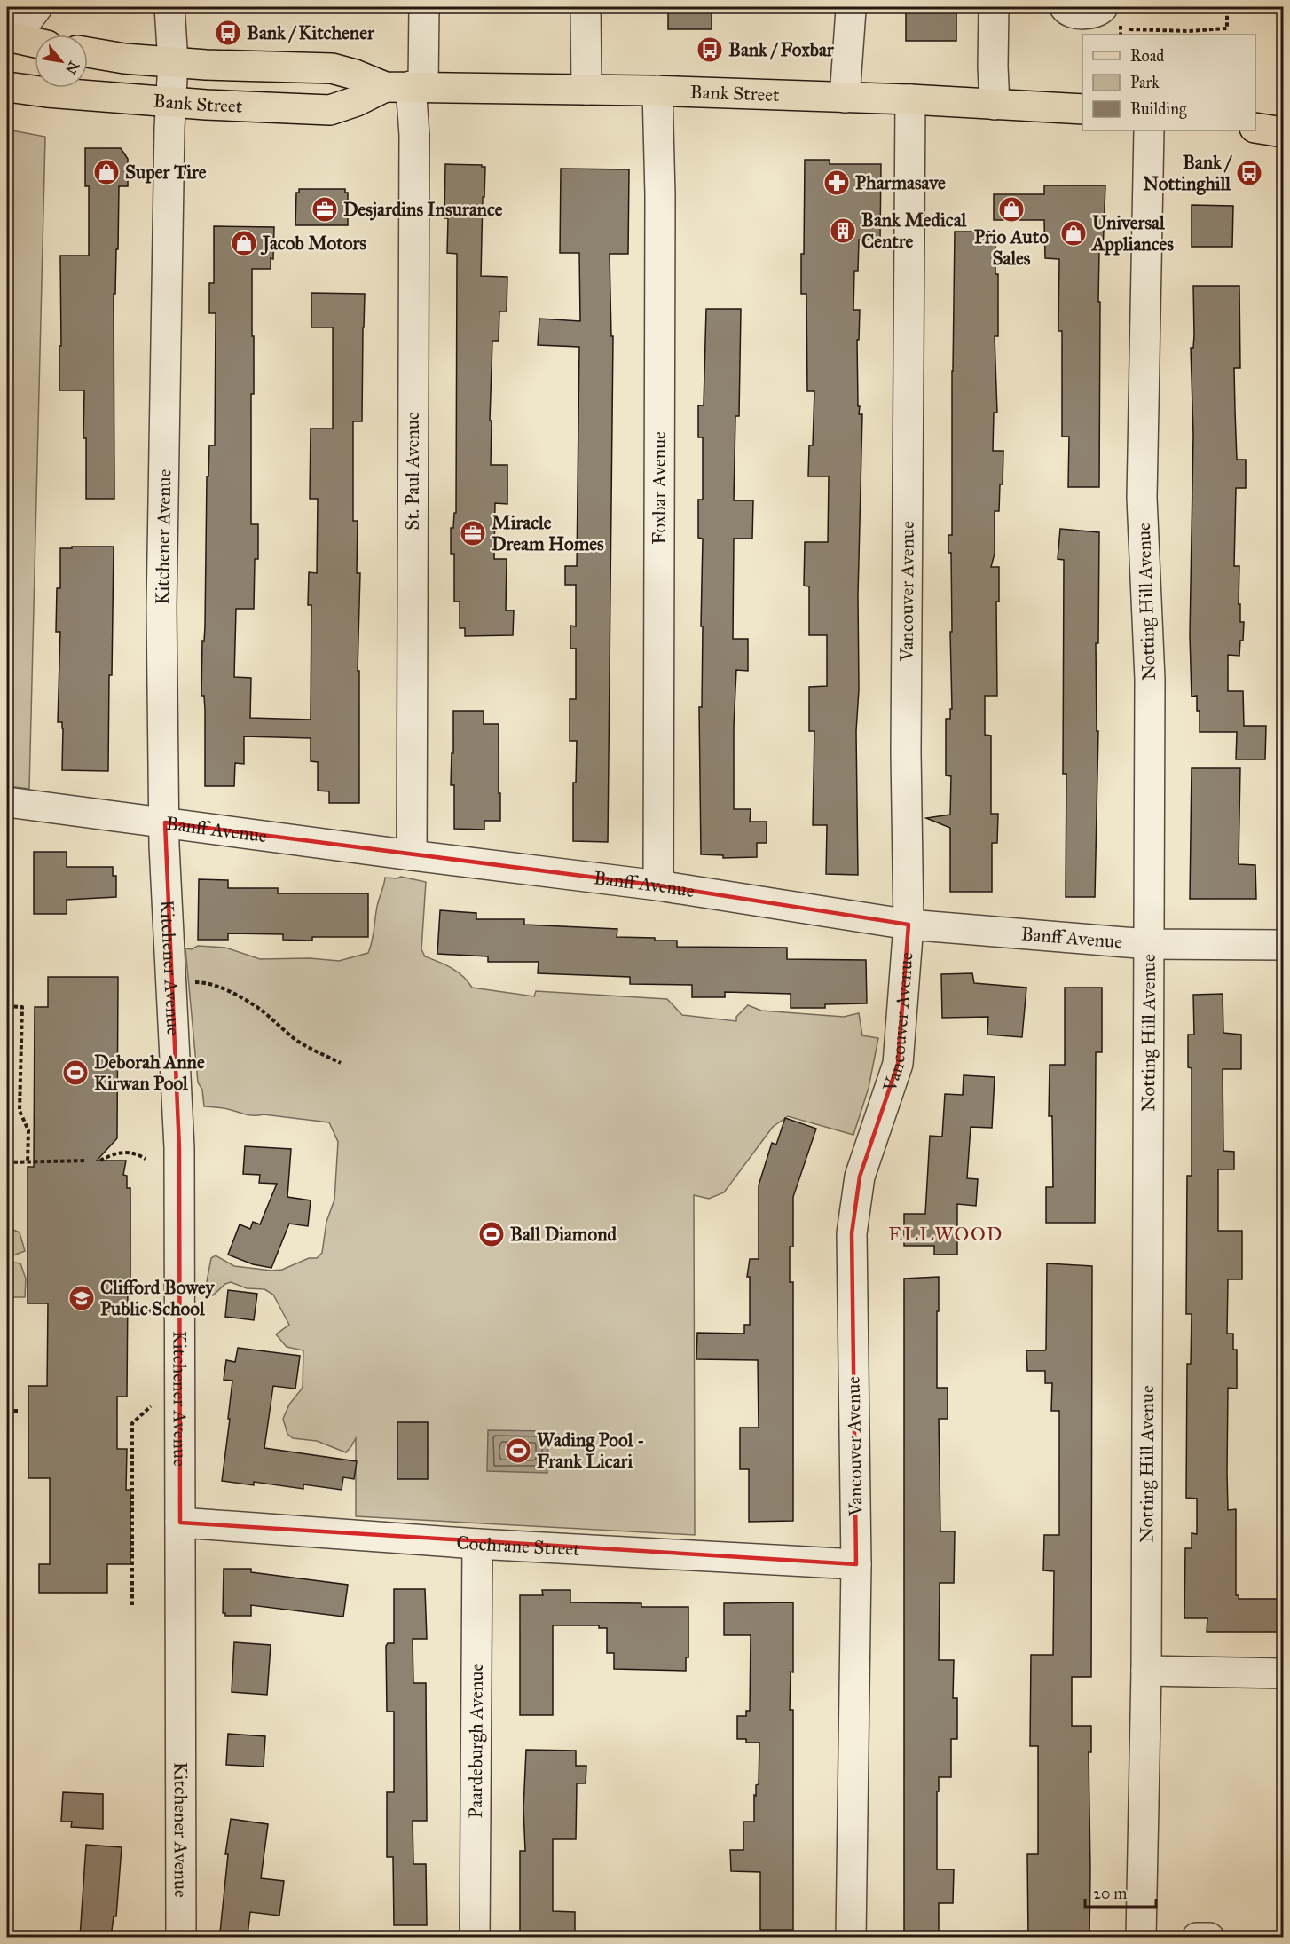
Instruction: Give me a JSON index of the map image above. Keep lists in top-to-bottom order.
{
  "streets": {
    "main road": ["Bank Street"],
    "street": [
      "St. Paul Avenue",
      "Foxbar Avenue",
      "Kitchener Avenue",
      "Vancouver Avenue",
      "Notting Hill Avenue",
      "Banff Avenue",
      "Cochrane Street",
      "Paardeburgh Avenue"
    ]
  },
  "crossings": [
    ["Bank Street", "St. Paul Avenue"],
    ["Bank Street", "Foxbar Avenue"],
    ["Bank Street", "Kitchener Avenue"],
    ["Bank Street", "Vancouver Avenue"],
    ["St. Paul Avenue", "Banff Avenue"],
    ["Foxbar Avenue", "Banff Avenue"],
    ["Kitchener Avenue", "Banff Avenue"],
    ["Kitchener Avenue", "Cochrane Street"],
    ["Vancouver Avenue", "Banff Avenue"],
    ["Vancouver Avenue", "Cochrane Street"],
    ["Notting Hill Avenue", "Banff Avenue"],
    ["Cochrane Street", "Paardeburgh Avenue"]
  ],
  "districts": ["ELLWOOD"],
  "places": {
    "bus stop": ["Bank / Kitchener", "Bank / Foxbar", "Bank / Nottinghill"],
    "shop": [
      "Super Tire",
      "Prio Auto Sales",
      "Universal Appliances",
      "Jacob Motors"
    ],
    "pharmacy": ["Pharmasave"],
    "office": ["Desjardins Insurance", "Miracle Dream Homes"],
    "building": ["Bank Medical Centre"],
    "sports": ["Deborah Anne Kirwan Pool", "Ball Diamond", "Wading Pool - Frank Licari"],
    "school or university": ["Clifford Bowey Public School"]
  },
  "legend": ["Road", "Park", "Building"],
  "scale_bar": "20 m",
  "north": "bottom right"
}
